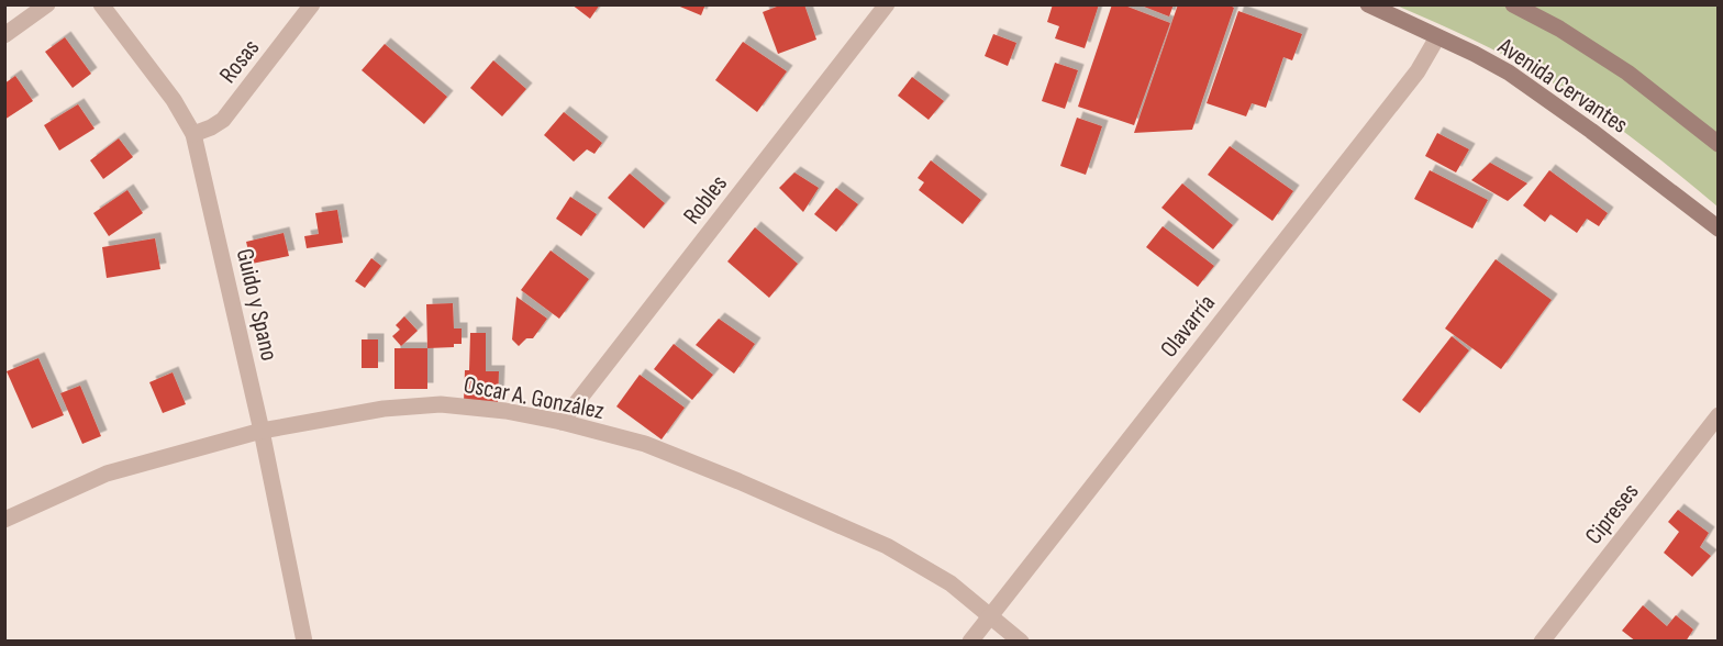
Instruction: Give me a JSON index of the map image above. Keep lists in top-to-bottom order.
{
  "streets": {
    "street": [
      "Rosas",
      "Avenida Cervantes",
      "Robles",
      "Guido y Spano",
      "Olavarría",
      "Oscar A. González",
      "Cipreses"
    ]
  },
  "crossings": [
    ["Rosas", "Guido y Spano"],
    ["Avenida Cervantes", "Olavarría"],
    ["Robles", "Oscar A. González"],
    ["Guido y Spano", "Oscar A. González"],
    ["Olavarría", "Oscar A. González"]
  ]
}
